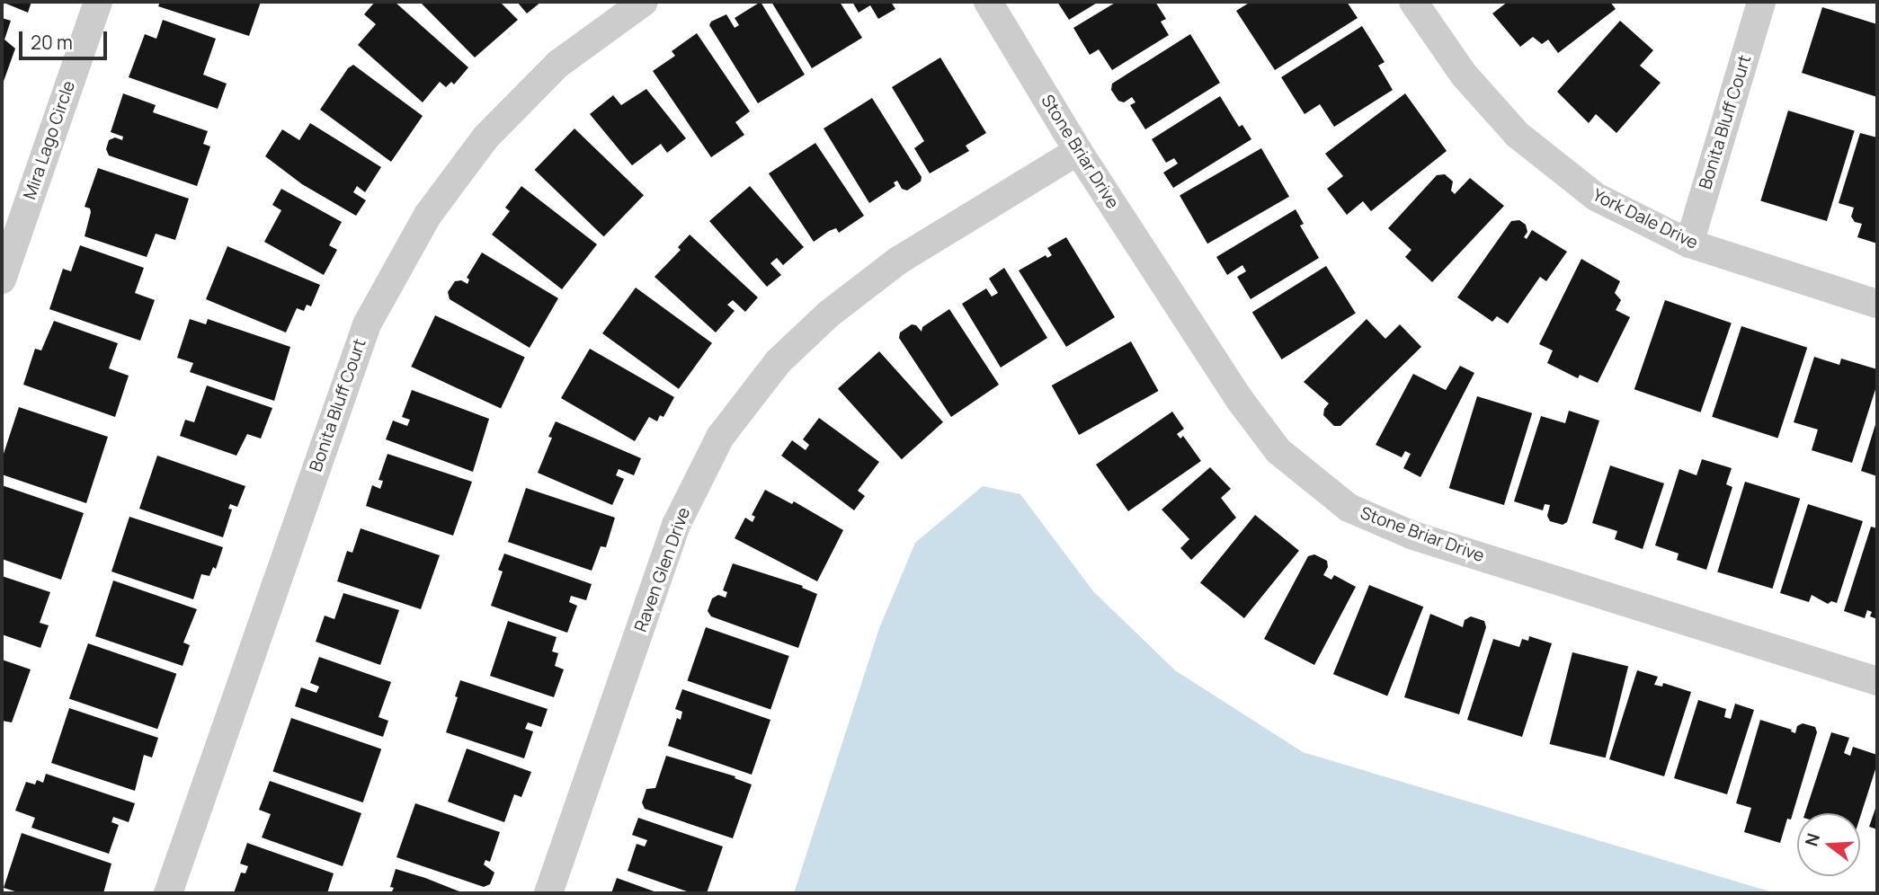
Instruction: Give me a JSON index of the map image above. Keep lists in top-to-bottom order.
{
  "streets": {
    "street": [
      "Bonita Bluff Court",
      "Mira Lago Circle",
      "Stone Briar Drive",
      "York Dale Drive",
      "Raven Glen Drive"
    ]
  },
  "crossings": [
    ["Bonita Bluff Court", "York Dale Drive"],
    ["Stone Briar Drive", "Raven Glen Drive"]
  ],
  "scale_bar": "20 m",
  "north": "left"
}
